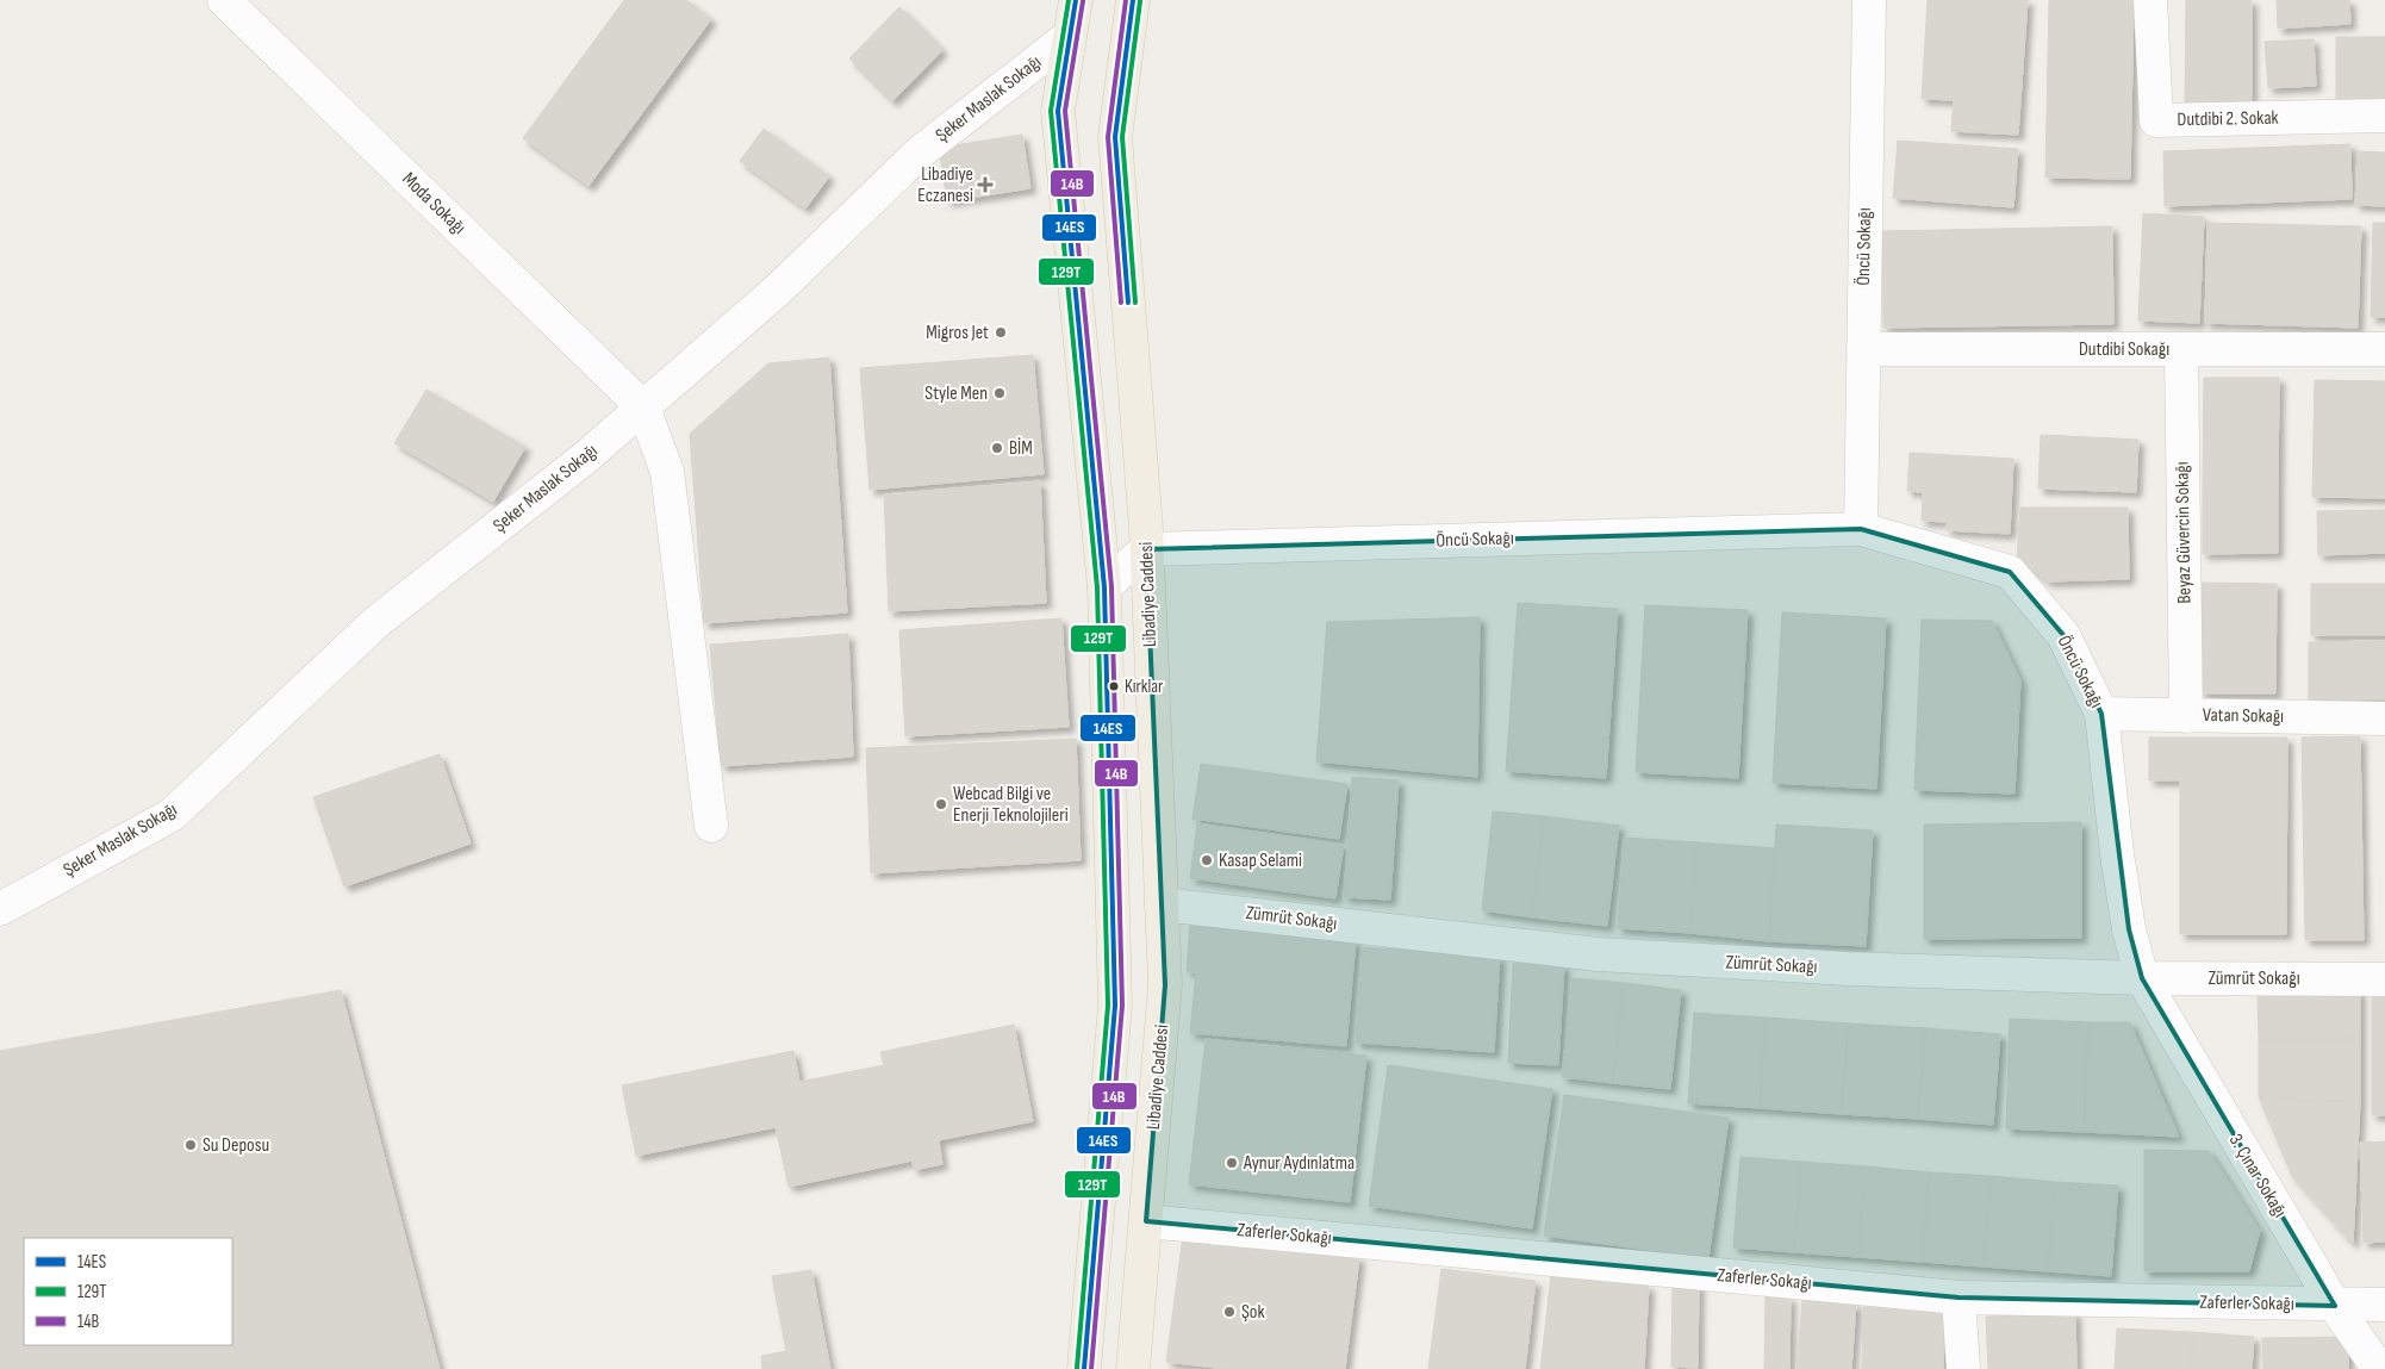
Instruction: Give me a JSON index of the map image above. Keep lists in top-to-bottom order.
{
  "streets": {
    "main road": ["Libadiye Caddesi"],
    "street": [
      "Şeker Maslak Sokağı",
      "Dutdibi 2. Sokak",
      "Moda Sokağı",
      "Öncü Sokağı",
      "Dutdibi Sokağı",
      "Beyaz Güvercin Sokağı",
      "Vatan Sokağı",
      "Zümrüt Sokağı",
      "3. Çınar Sokağı",
      "Zaferler Sokağı"
    ]
  },
  "crossings": [
    ["Şeker Maslak Sokağı", "Moda Sokağı"],
    ["Öncü Sokağı", "Dutdibi Sokağı"],
    ["Öncü Sokağı", "Libadiye Caddesi"],
    ["Öncü Sokağı", "Vatan Sokağı"],
    ["Öncü Sokağı", "Zümrüt Sokağı"],
    ["Öncü Sokağı", "3. Çınar Sokağı"],
    ["Dutdibi Sokağı", "Beyaz Güvercin Sokağı"],
    ["Beyaz Güvercin Sokağı", "Vatan Sokağı"],
    ["Libadiye Caddesi", "Zümrüt Sokağı"],
    ["Libadiye Caddesi", "Zaferler Sokağı"],
    ["Zümrüt Sokağı", "3. Çınar Sokağı"],
    ["3. Çınar Sokağı", "Zaferler Sokağı"]
  ],
  "places": {
    "health": ["Libadiye Eczanesi"],
    "other": [
      "Migros Jet",
      "Style Men",
      "BİM",
      "Kırklar",
      "Webcad Bilgi ve Enerji Teknolojileri",
      "Kasap Selami",
      "Su Deposu",
      "Aynur Aydınlatma",
      "Şok"
    ]
  },
  "lines": ["transit line 14ES", "transit line 129T", "transit line 14B"],
  "legend": ["14ES", "129T", "14B"]
}
